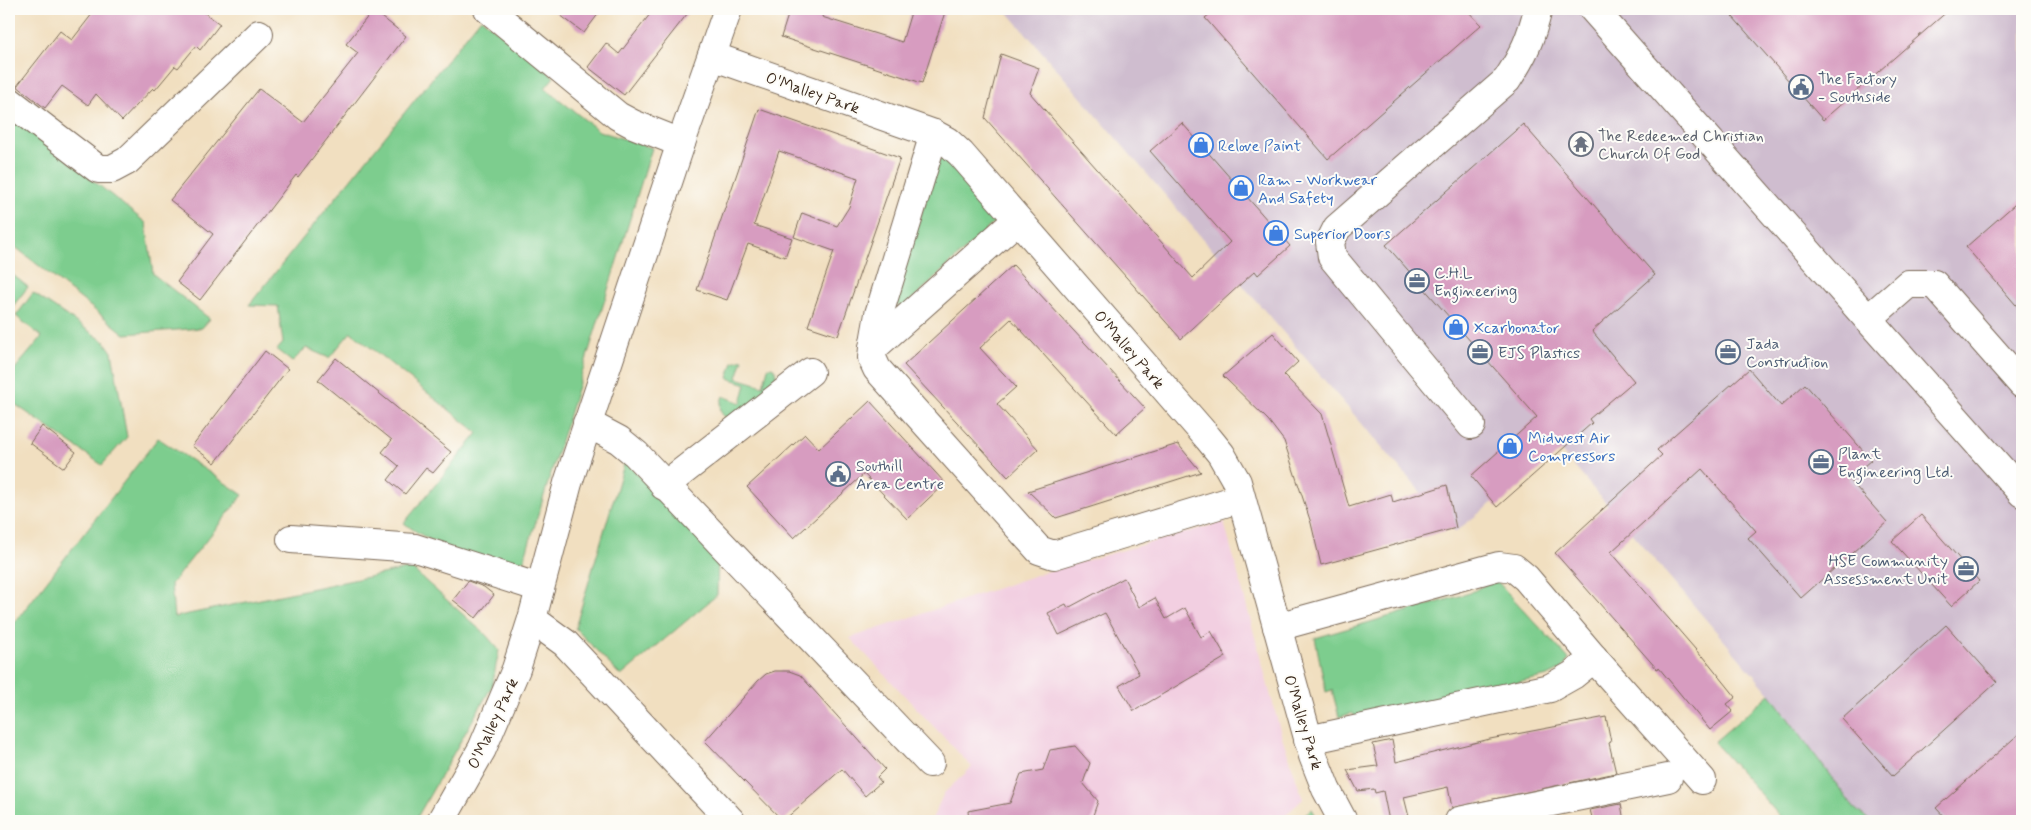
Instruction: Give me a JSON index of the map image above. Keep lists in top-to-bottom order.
{
  "streets": {
    "street": ["O'Malley Park"]
  },
  "places": {
    "public building": ["The Factory - Southside", "Southill Area Centre"],
    "temple": ["The Redeemed Christian Church Of God"],
    "shop": [
      "Relove Paint",
      "Ram - Workwear And Safety",
      "Superior Doors",
      "Xcarbonator",
      "Midwest Air Compressors"
    ],
    "office": [
      "C.H.L Engineering",
      "EJS Plastics",
      "Jada Construction",
      "Plant Engineering Ltd.",
      "HSE Community Assessment Unit"
    ]
  }
}
